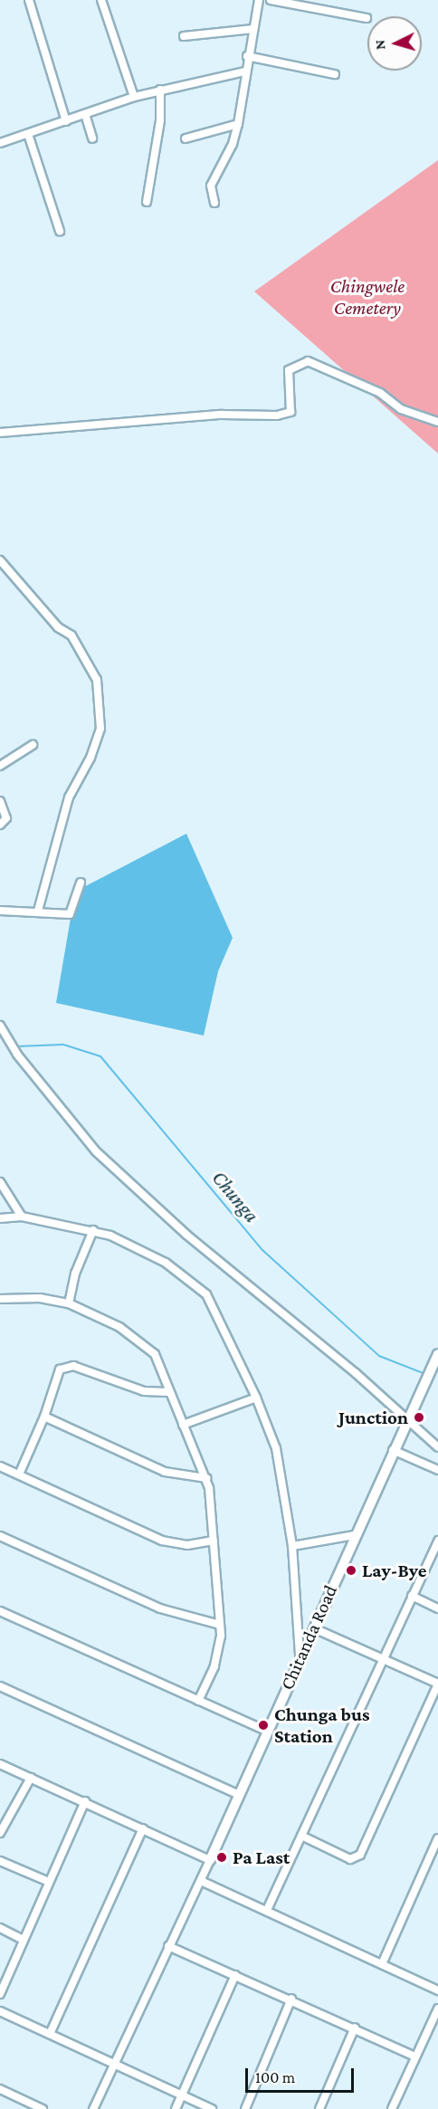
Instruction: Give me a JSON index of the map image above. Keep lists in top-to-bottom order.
{
  "streets": {
    "street": ["Chitanda Road"]
  },
  "water": ["Chunga"],
  "parks": ["Chingwele Cemetery"],
  "places": [
    "Junction",
    "Lay-Bye",
    "Chunga bus Station",
    "Pa Last"
  ],
  "scale_bar": "100 m",
  "north": "left"
}
